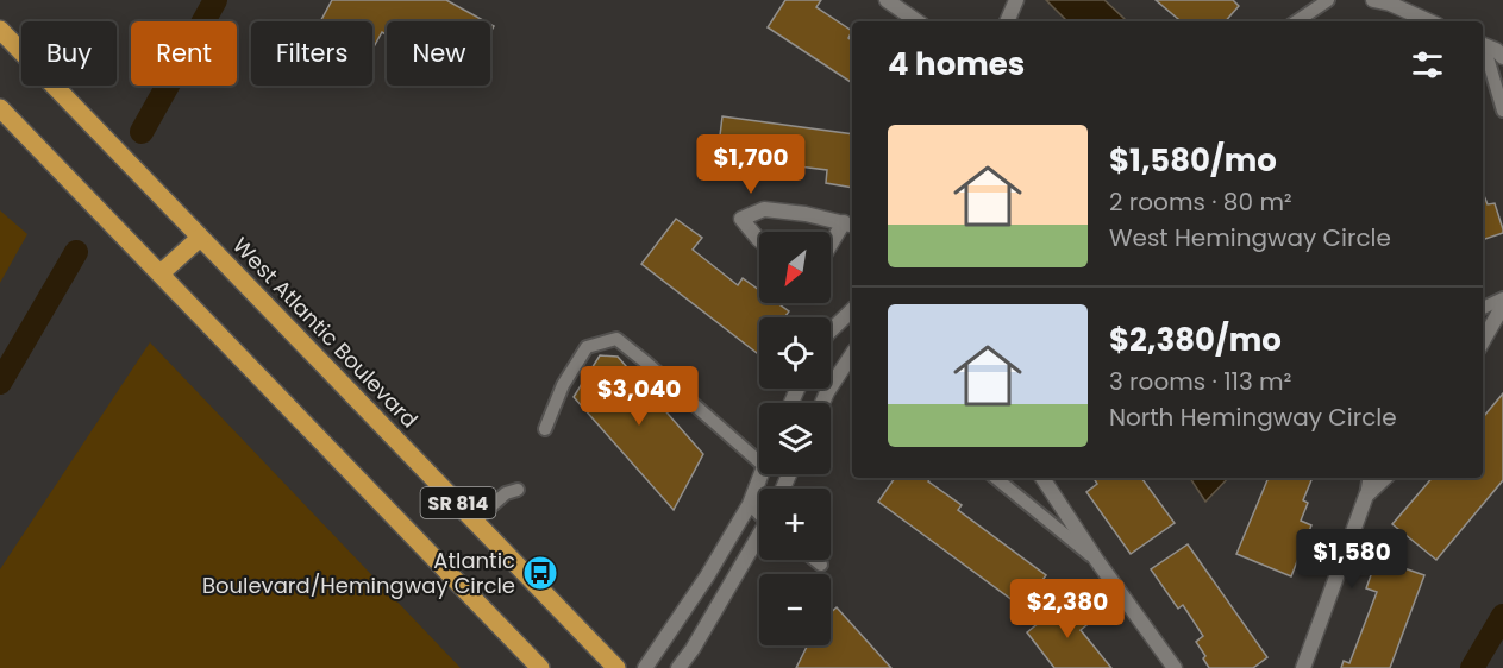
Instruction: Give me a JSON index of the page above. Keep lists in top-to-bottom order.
{
  "streets": {
    "main road": ["West Atlantic Boulevard", "SR 814"]
  },
  "places": {
    "bus stop": ["Atlantic Boulevard/Hemingway Circle"]
  },
  "north": "bottom left",
  "page": {
    "chip": [
      "Buy",
      "Rent",
      "Filters",
      "New"
    ],
    "heading": "4 homes",
    "list": [
      {
        "name": "$1,580/mo",
        "note": "2 rooms · 80 m² · West Hemingway Circle"
      },
      {
        "name": "$2,380/mo",
        "note": "3 rooms · 113 m² · North Hemingway Circle"
      }
    ],
    "price": [
      "$1,700",
      "$3,040",
      "$1,580",
      "$2,380"
    ],
    "map_buttons": ["+", "−"]
  }
}
